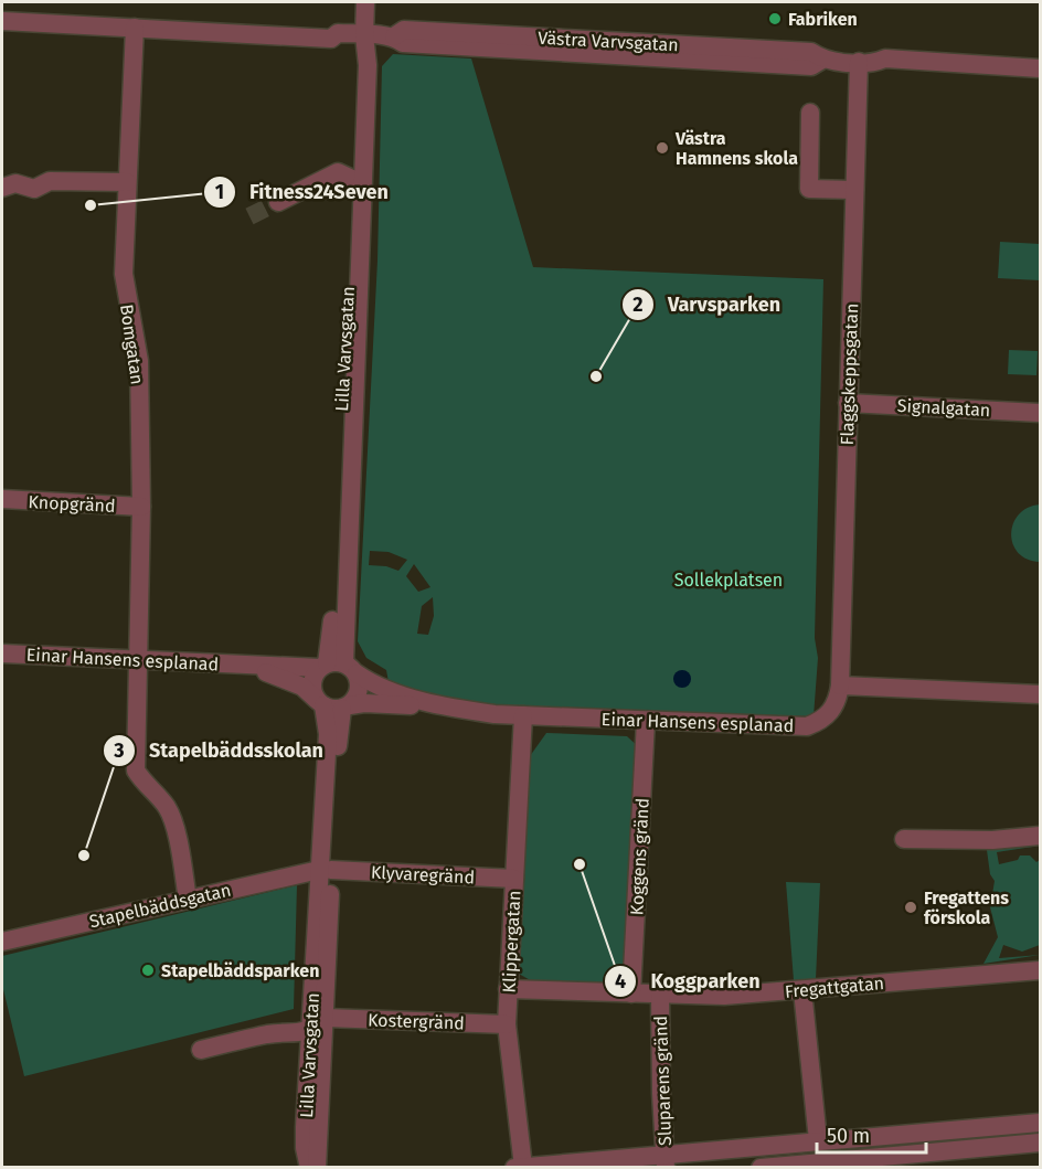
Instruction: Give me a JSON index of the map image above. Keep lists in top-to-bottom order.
{
  "streets": {
    "street": [
      "Västra Varvsgatan",
      "Bomgatan",
      "Lilla Varvsgatan",
      "Flaggskeppsgatan",
      "Signalgatan",
      "Knopgränd",
      "Einar Hansens esplanad",
      "Koggens gränd",
      "Klyvaregränd",
      "Stapelbäddsgatan",
      "Klippergatan",
      "Fregattgatan",
      "Kostergränd",
      "Sluparens gränd"
    ]
  },
  "crossings": [
    ["Västra Varvsgatan", "Bomgatan"],
    ["Västra Varvsgatan", "Lilla Varvsgatan"],
    ["Västra Varvsgatan", "Flaggskeppsgatan"],
    ["Bomgatan", "Knopgränd"],
    ["Bomgatan", "Einar Hansens esplanad"],
    ["Bomgatan", "Stapelbäddsgatan"],
    ["Lilla Varvsgatan", "Einar Hansens esplanad"],
    ["Lilla Varvsgatan", "Klyvaregränd"],
    ["Lilla Varvsgatan", "Stapelbäddsgatan"],
    ["Lilla Varvsgatan", "Kostergränd"],
    ["Flaggskeppsgatan", "Signalgatan"],
    ["Flaggskeppsgatan", "Einar Hansens esplanad"],
    ["Einar Hansens esplanad", "Koggens gränd"],
    ["Einar Hansens esplanad", "Klippergatan"],
    ["Koggens gränd", "Fregattgatan"],
    ["Klyvaregränd", "Stapelbäddsgatan"],
    ["Klyvaregränd", "Klippergatan"],
    ["Klippergatan", "Fregattgatan"],
    ["Klippergatan", "Kostergränd"],
    ["Fregattgatan", "Sluparens gränd"]
  ],
  "parks": ["Sollekplatsen"],
  "places": [
    "Fabriken",
    "Västra Hamnens skola",
    "Fitness24Seven",
    "Varvsparken",
    "Stapelbäddsskolan",
    "Koggparken",
    "Fregattens förskola",
    "Stapelbäddsparken"
  ],
  "scale_bar": "50 m"
}
